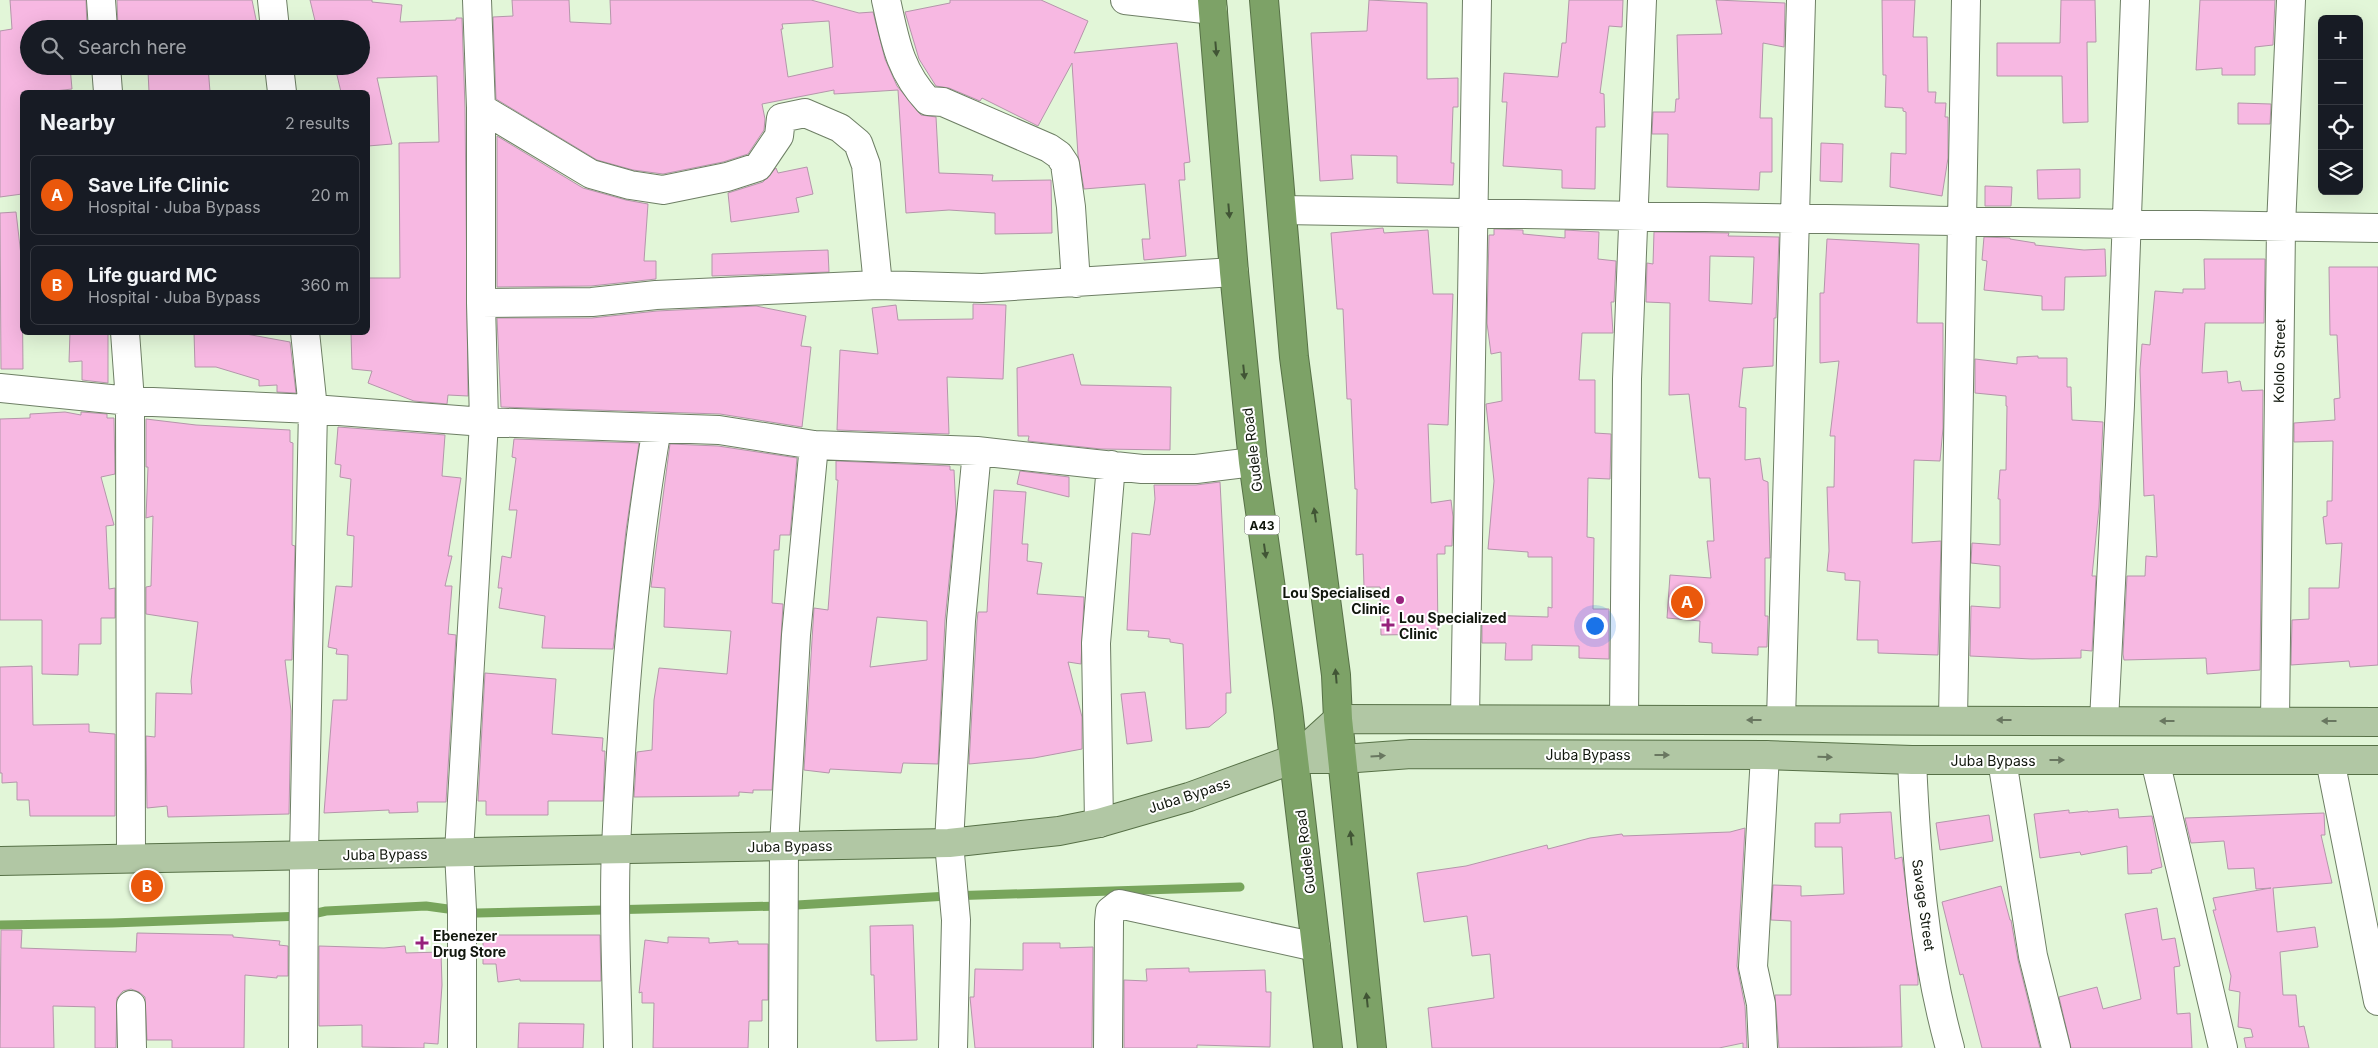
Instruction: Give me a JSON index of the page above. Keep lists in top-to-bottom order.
{
  "streets": {
    "highway": ["Gudele Road", "A43"],
    "main road": ["Juba Bypass"],
    "street": ["Kololo Street", "Savage Street"]
  },
  "crossings": [
    ["Gudele Road", "Juba Bypass"],
    ["Juba Bypass", "Savage Street"]
  ],
  "places": {
    "other": ["Lou Specialised Clinic"],
    "health": ["Lou Specialized Clinic", "Ebenezer Drug Store"]
  },
  "page": {
    "map_buttons": ["+", "−"],
    "search": "Search here",
    "heading": ["Nearby", "2 results"],
    "list": [
      {
        "mark": "A",
        "name": "Save Life Clinic",
        "note": "Hospital · Juba Bypass",
        "value": "20 m"
      },
      {
        "mark": "B",
        "name": "Life guard MC",
        "note": "Hospital · Juba Bypass",
        "value": "360 m"
      }
    ],
    "pins": ["A", "B"]
  }
}
